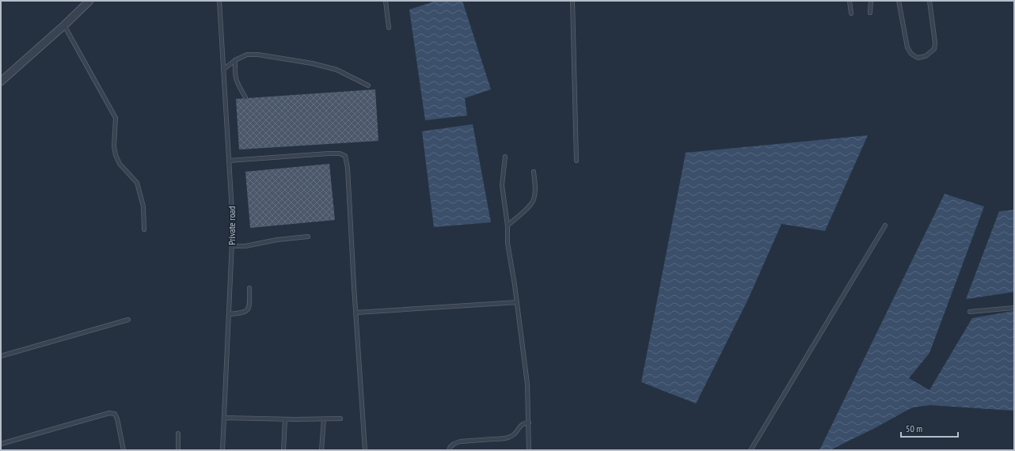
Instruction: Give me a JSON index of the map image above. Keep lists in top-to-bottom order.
{
  "streets": {
    "lane": ["Private road"]
  },
  "scale_bar": "50 m"
}
